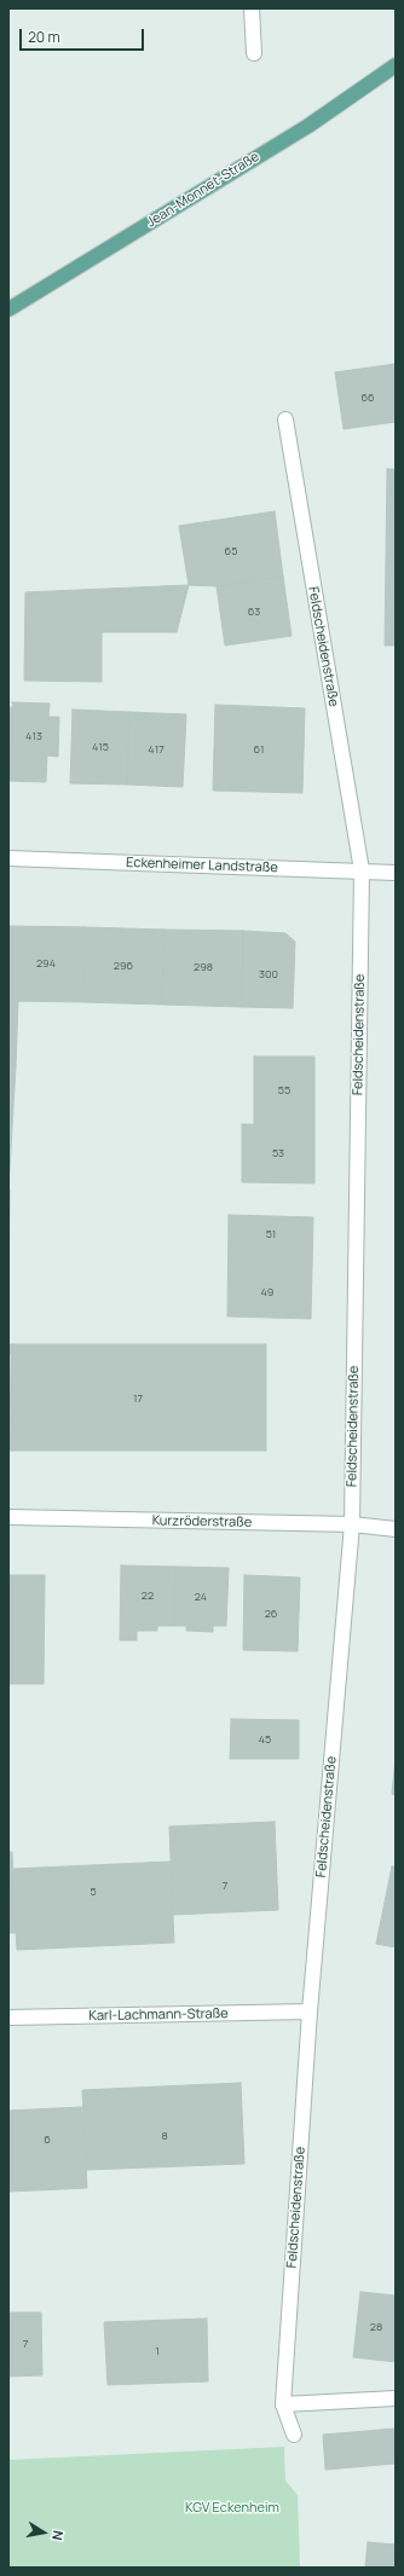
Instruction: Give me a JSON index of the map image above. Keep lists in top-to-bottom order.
{
  "streets": {
    "main road": ["Jean-Monnet-Straße"],
    "street": [
      "Feldscheidenstraße",
      "Eckenheimer Landstraße",
      "Kurzröderstraße",
      "Karl-Lachmann-Straße"
    ]
  },
  "crossings": [
    ["Feldscheidenstraße", "Eckenheimer Landstraße"],
    ["Feldscheidenstraße", "Kurzröderstraße"],
    ["Feldscheidenstraße", "Karl-Lachmann-Straße"]
  ],
  "parks": ["KGV Eckenheim"],
  "house_numbers": [
    "66",
    "65",
    "63",
    "413",
    "415",
    "417",
    "61",
    "294",
    "296",
    "298",
    "300",
    "55",
    "53",
    "51",
    "49",
    "17",
    "22",
    "24",
    "26",
    "45",
    "7",
    "5",
    "8",
    "6",
    "28",
    "7",
    "1"
  ],
  "scale_bar": "20 m",
  "north": "right"
}
